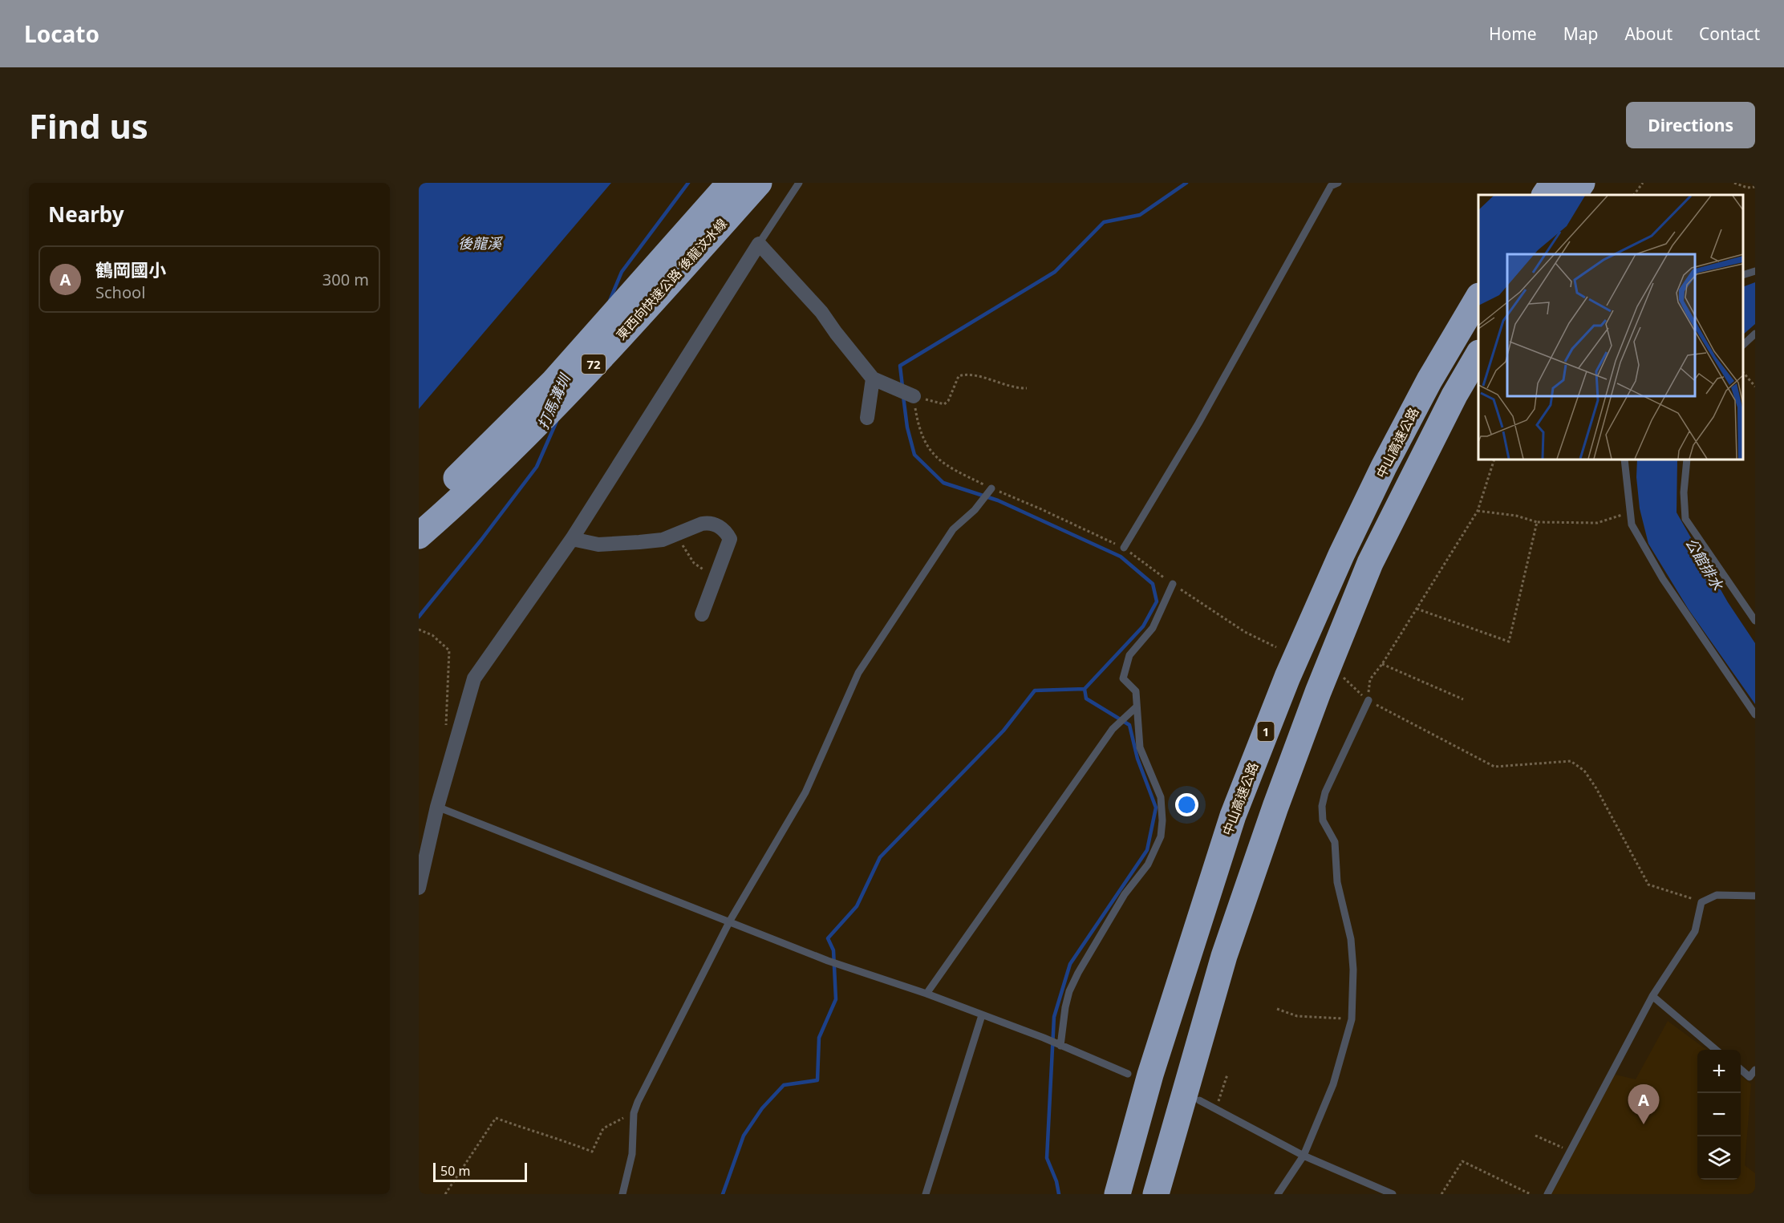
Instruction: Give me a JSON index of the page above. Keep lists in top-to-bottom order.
{
  "streets": {
    "highway": [
      "東西向快速公路 後龍汶水線",
      "72",
      "中山高速公路",
      "1"
    ]
  },
  "water": ["後龍溪", "打馬溝圳", "公館排水"],
  "scale_bar": "50 m",
  "page": {
    "header": "Locato",
    "nav": [
      "Home",
      "Map",
      "About",
      "Contact"
    ],
    "buttons": "Directions",
    "title": "Find us",
    "heading": "Nearby",
    "list": [
      {
        "mark": "A",
        "name": "鶴岡國小",
        "note": "School",
        "value": "300 m"
      }
    ],
    "map_buttons": ["+", "−"],
    "pins": "A",
    "scale": "50 m"
  }
}
